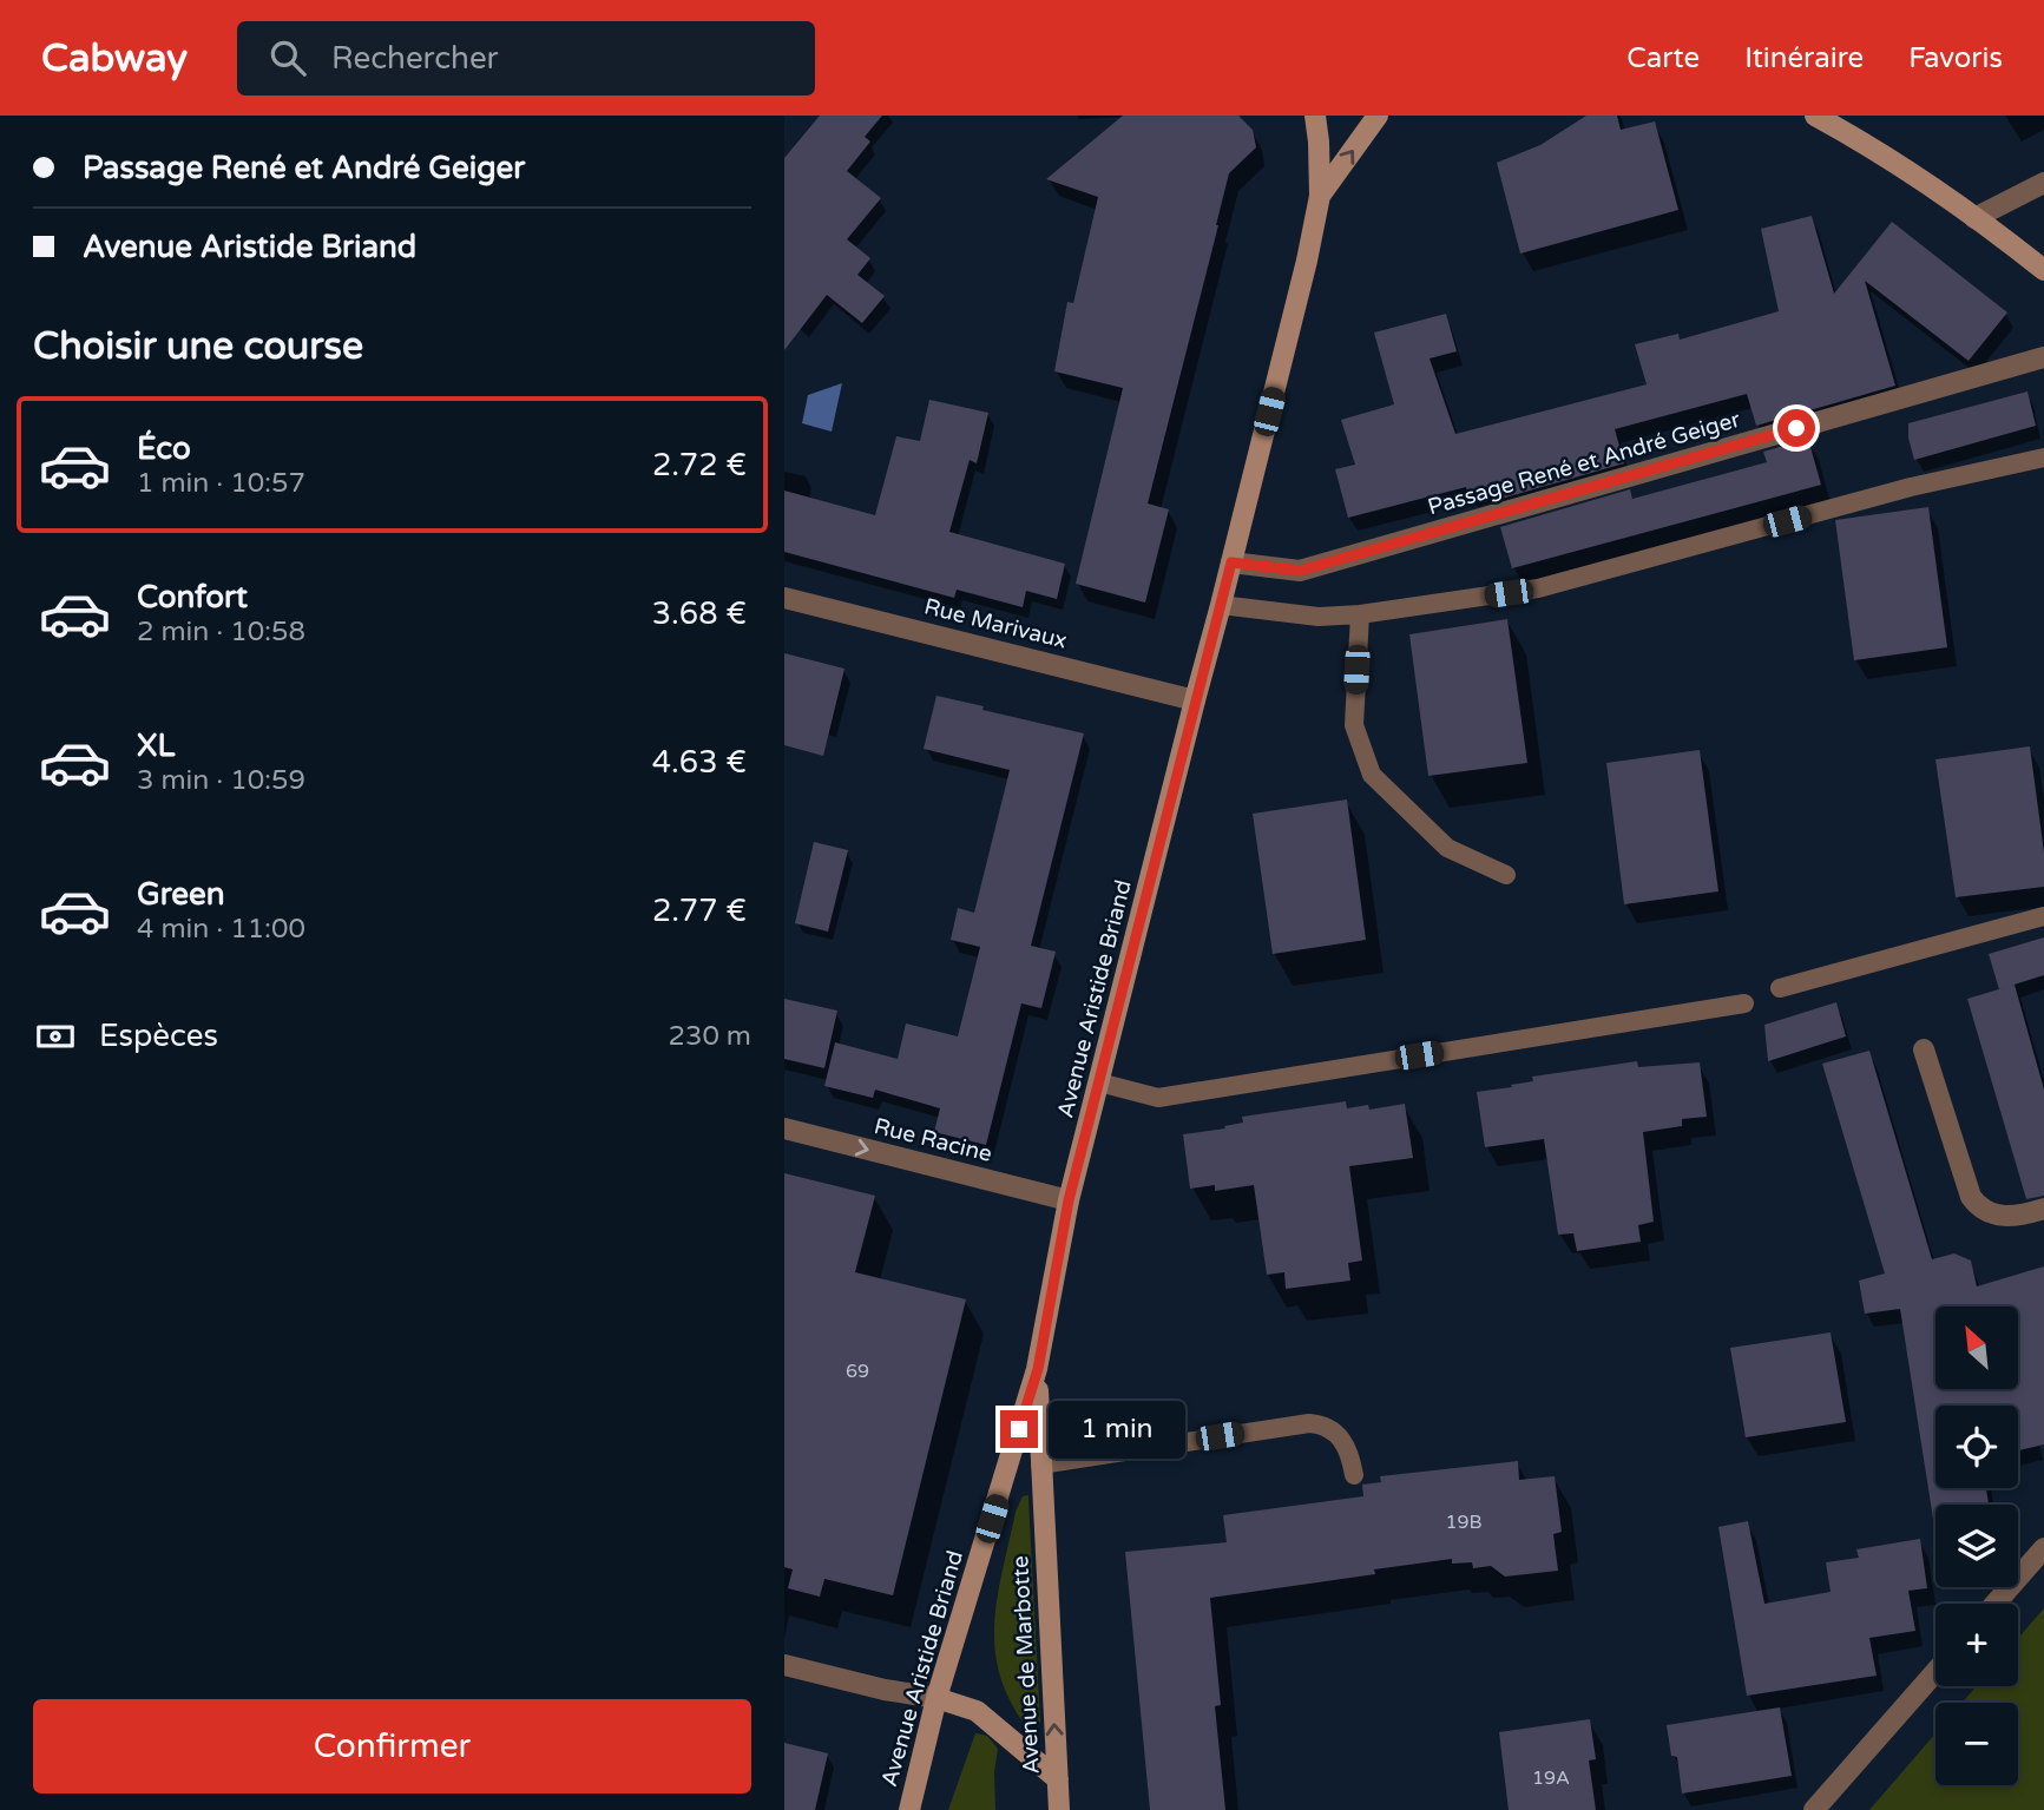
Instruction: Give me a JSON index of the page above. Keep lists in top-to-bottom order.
{
  "streets": {
    "main road": ["Avenue Aristide Briand", "Avenue de Marbotte"],
    "street": ["Passage René et André Geiger", "Rue Marivaux", "Rue Racine"]
  },
  "crossings": [
    ["Passage René et André Geiger", "Avenue Aristide Briand"],
    ["Rue Marivaux", "Avenue Aristide Briand"],
    ["Avenue Aristide Briand", "Rue Racine"],
    ["Avenue Aristide Briand", "Avenue de Marbotte"]
  ],
  "one_way": ["Rue Racine", "Avenue de Marbotte"],
  "house_numbers": ["69", "19B", "19A"],
  "north": "top left",
  "page": {
    "header": "Cabway",
    "search": "Rechercher",
    "nav": ["Carte", "Itinéraire", "Favoris"],
    "banner": ["Passage René et André Geiger", "Avenue Aristide Briand"],
    "heading": "Choisir une course",
    "list": [
      {
        "name": "Éco",
        "note": "1 min · 10:57",
        "value": "2.72 €"
      },
      {
        "name": "Confort",
        "note": "2 min · 10:58",
        "value": "3.68 €"
      },
      {
        "name": "XL",
        "note": "3 min · 10:59",
        "value": "4.63 €"
      },
      {
        "name": "Green",
        "note": "4 min · 11:00",
        "value": "2.77 €"
      }
    ],
    "pay": ["Espèces", "230 m"],
    "map_buttons": ["+", "−"],
    "bubble": "1 min",
    "buttons": "Confirmer"
  }
}
